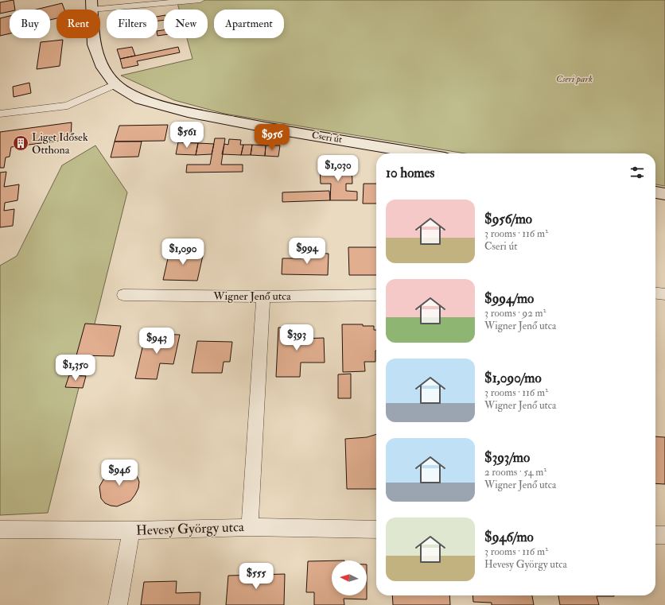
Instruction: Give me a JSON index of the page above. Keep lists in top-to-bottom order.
{
  "streets": {
    "street": ["Cseri út", "Wigner Jenő utca", "Hevesy György utca"]
  },
  "parks": ["Cseri park"],
  "places": {
    "building": ["Liget Idősek Otthona"]
  },
  "north": "left",
  "page": {
    "chip": [
      "Buy",
      "Rent",
      "Filters",
      "New",
      "Apartment"
    ],
    "price": [
      "$561",
      "$956",
      "$1,030",
      "$994",
      "$1,090",
      "$393",
      "$943",
      "$1,350",
      "$946",
      "$555"
    ],
    "heading": "10 homes",
    "list": [
      {
        "name": "$956/mo",
        "note": "3 rooms · 116 m² · Cseri út"
      },
      {
        "name": "$994/mo",
        "note": "3 rooms · 92 m² · Wigner Jenő utca"
      },
      {
        "name": "$1,090/mo",
        "note": "3 rooms · 116 m² · Wigner Jenő utca"
      },
      {
        "name": "$393/mo",
        "note": "2 rooms · 54 m² · Wigner Jenő utca"
      },
      {
        "name": "$946/mo",
        "note": "3 rooms · 116 m² · Hevesy György utca"
      }
    ]
  }
}
